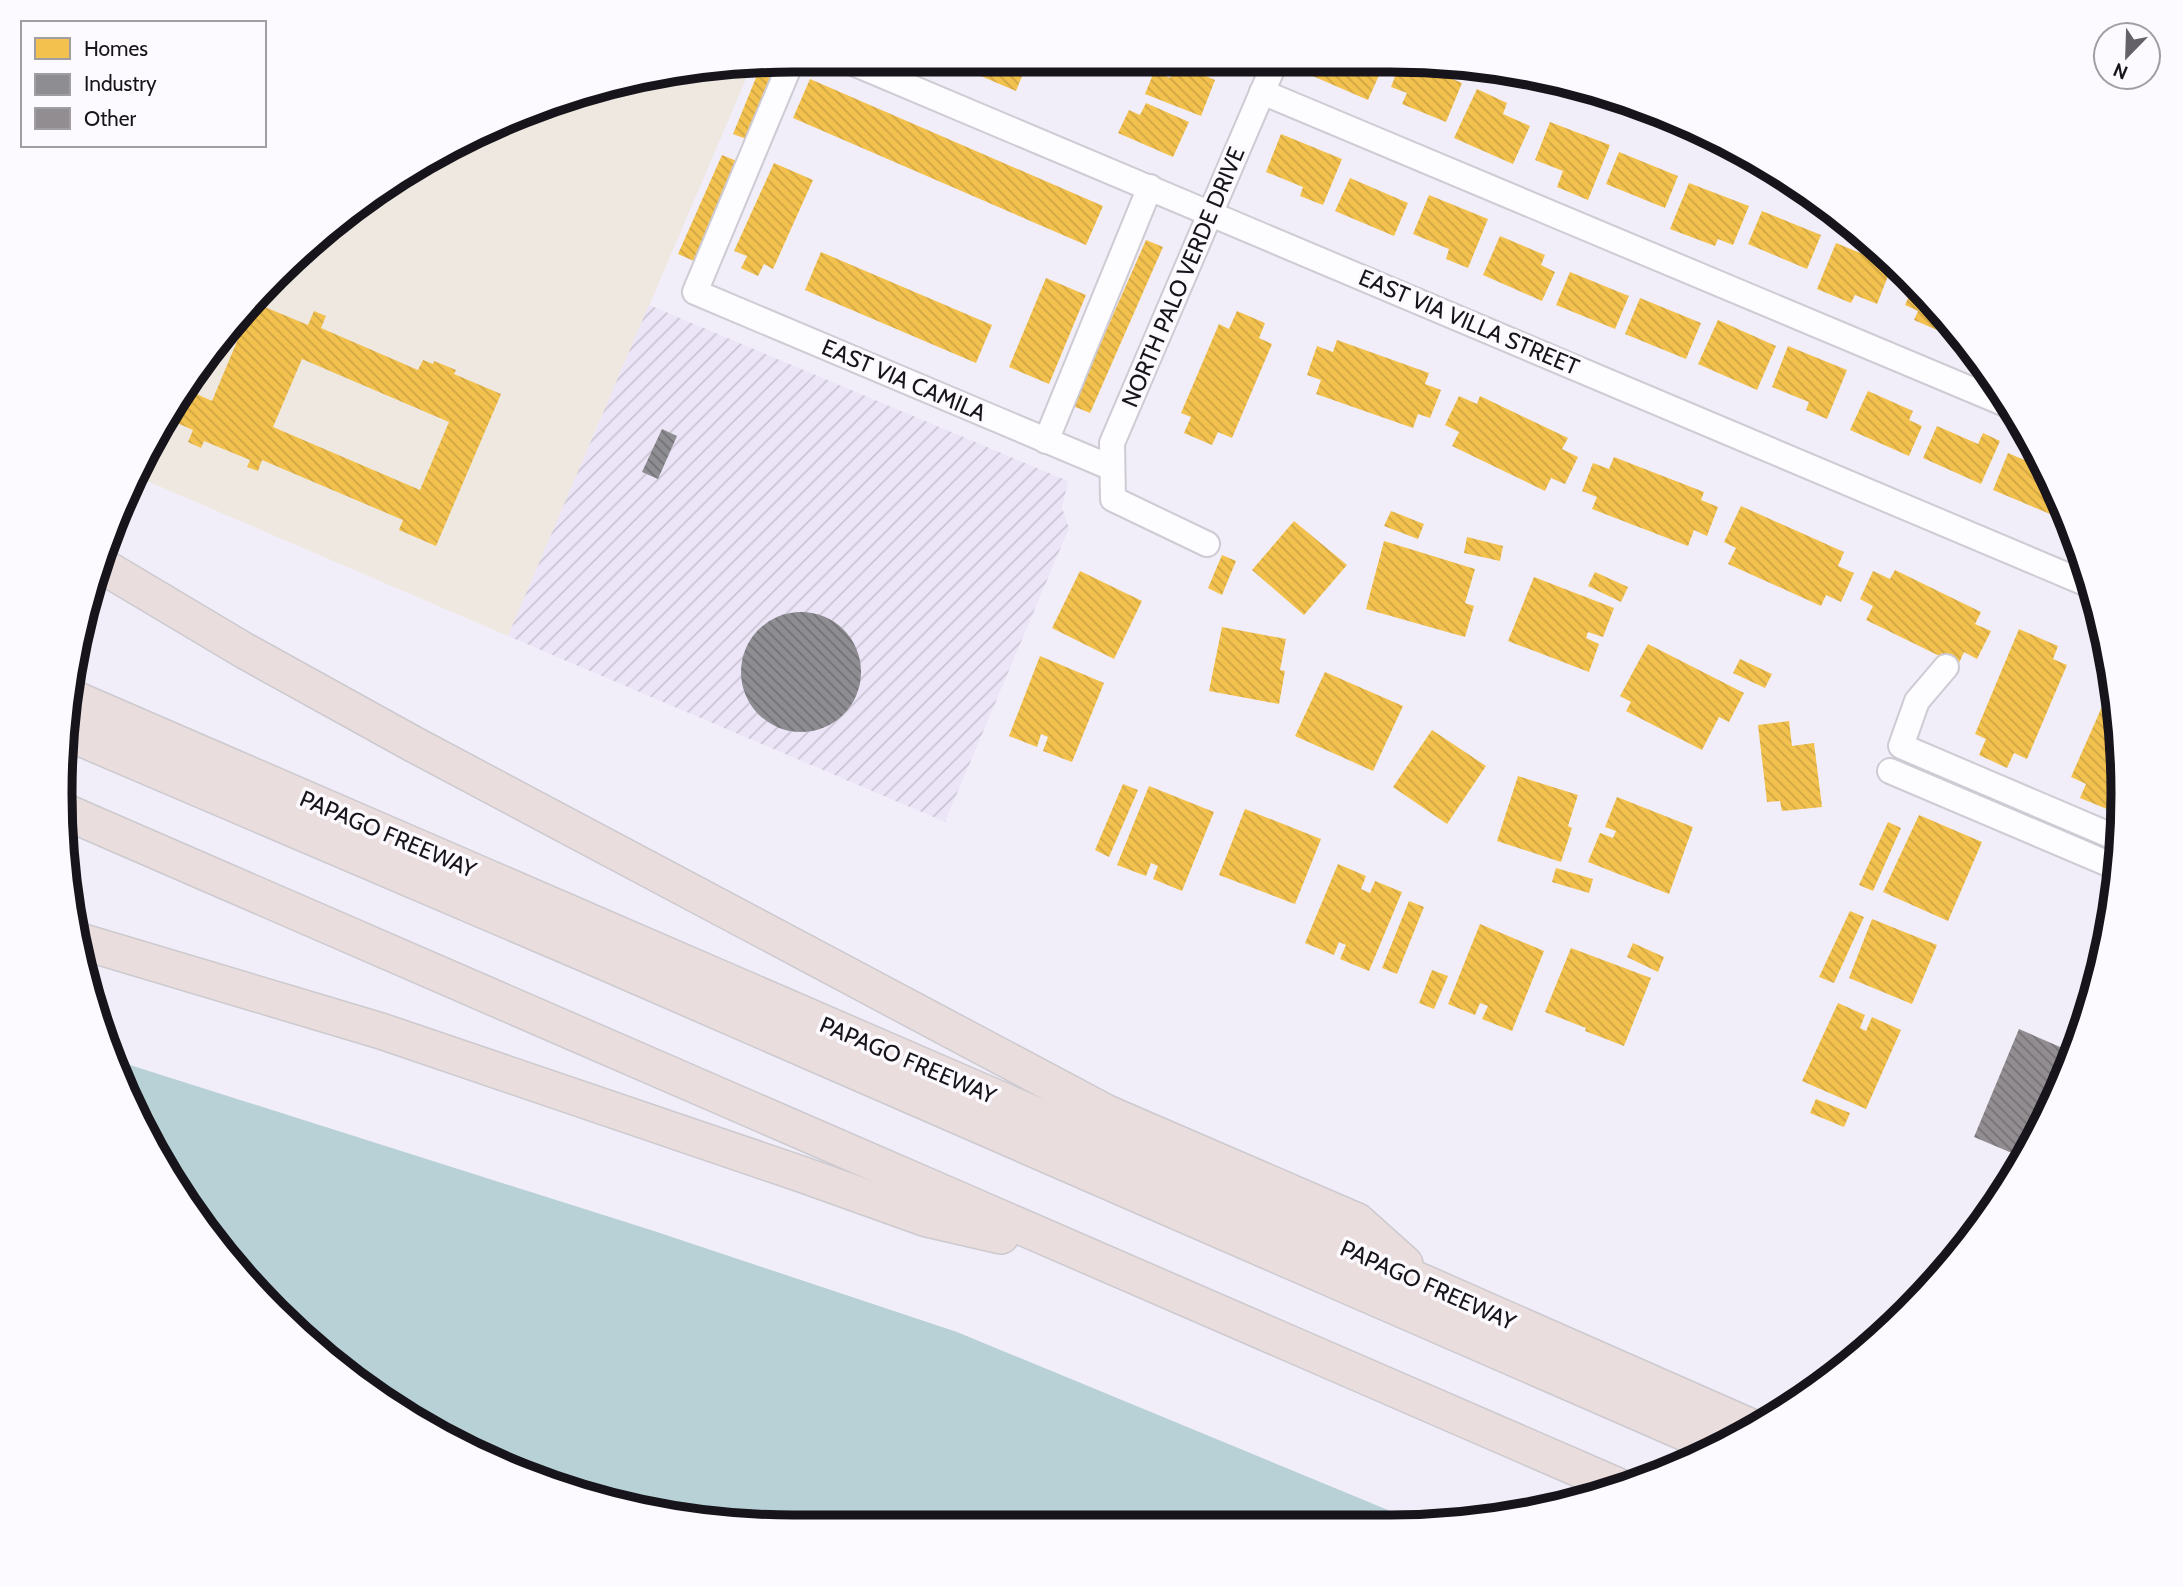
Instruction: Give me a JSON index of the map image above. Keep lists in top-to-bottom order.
{
  "streets": {
    "highway": ["PAPAGO FREEWAY"],
    "street": ["NORTH PALO VERDE DRIVE", "EAST VIA VILLA STREET", "EAST VIA CAMILA"]
  },
  "crossings": [
    ["NORTH PALO VERDE DRIVE", "EAST VIA VILLA STREET"],
    ["NORTH PALO VERDE DRIVE", "EAST VIA CAMILA"]
  ],
  "legend": ["Homes", "Industry", "Other"],
  "north": "bottom left"
}
